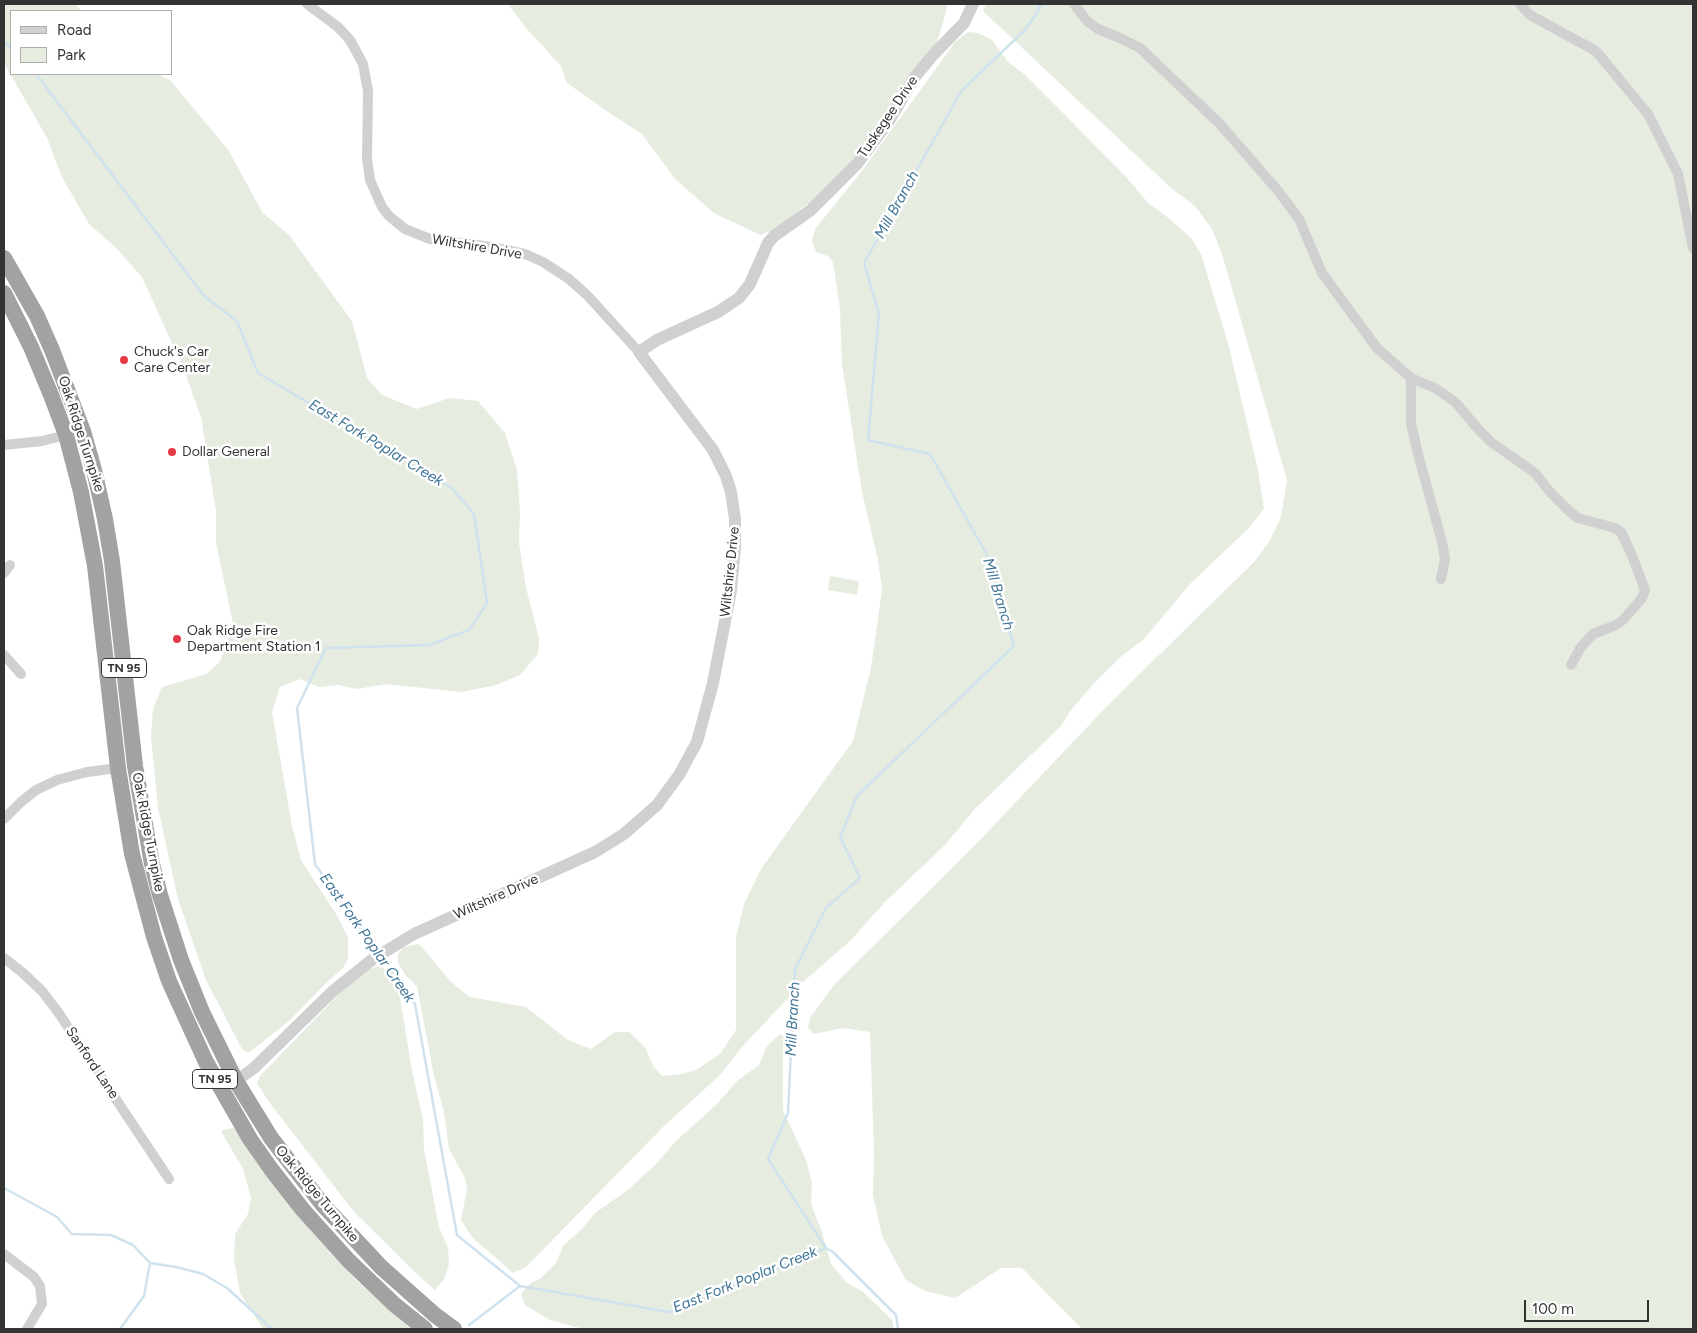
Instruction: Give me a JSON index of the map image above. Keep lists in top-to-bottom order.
{
  "streets": {
    "highway": ["Oak Ridge Turnpike", "TN 95"],
    "street": ["Tuskegee Drive", "Wiltshire Drive", "Sanford Lane"]
  },
  "crossings": [
    ["Tuskegee Drive", "Wiltshire Drive"],
    ["Wiltshire Drive", "Oak Ridge Turnpike"]
  ],
  "water": ["Mill Branch", "East Fork Poplar Creek"],
  "places": ["Chuck's Car Care Center", "Dollar General", "Oak Ridge Fire Department Station 1"],
  "legend": ["Road", "Park"],
  "scale_bar": "100 m"
}
